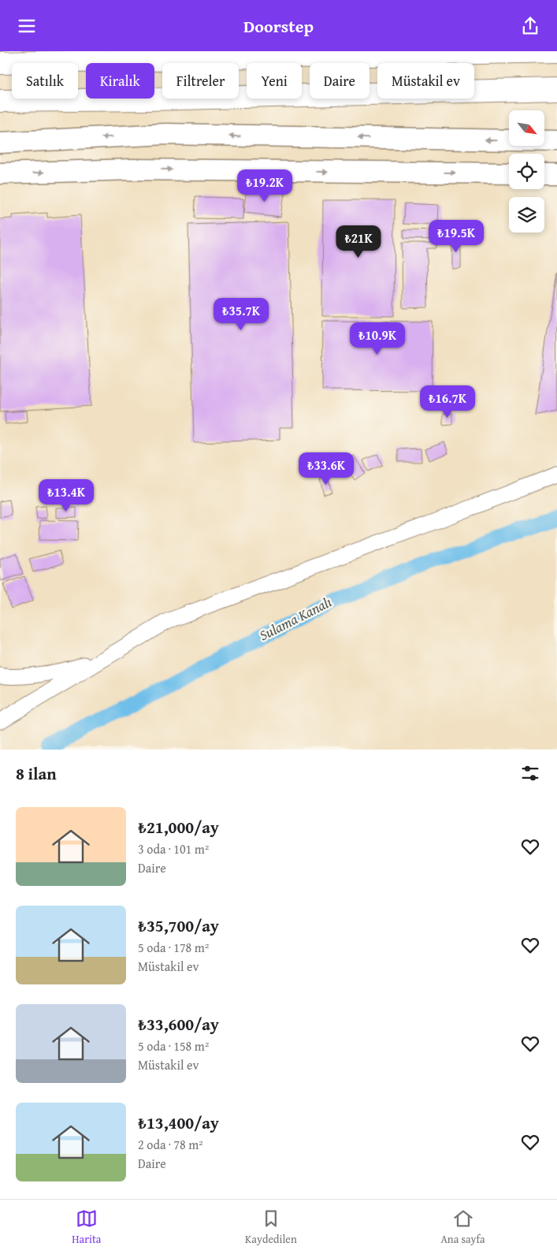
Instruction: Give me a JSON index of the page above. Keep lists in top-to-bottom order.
{
  "water": ["Sulama Kanalı"],
  "north": "bottom right",
  "page": {
    "header": "Doorstep",
    "chip": [
      "Satılık",
      "Kiralık",
      "Filtreler",
      "Yeni",
      "Daire",
      "Müstakil ev"
    ],
    "price": [
      "₺19.2K",
      "₺19.5K",
      "₺21K",
      "₺35.7K",
      "₺10.9K",
      "₺16.7K",
      "₺33.6K",
      "₺13.4K"
    ],
    "heading": "8 ilan",
    "list": [
      {
        "name": "₺21,000/ay",
        "note": "3 oda · 101 m² · Daire"
      },
      {
        "name": "₺35,700/ay",
        "note": "5 oda · 178 m² · Müstakil ev"
      },
      {
        "name": "₺33,600/ay",
        "note": "5 oda · 158 m² · Müstakil ev"
      },
      {
        "name": "₺13,400/ay",
        "note": "2 oda · 78 m² · Daire"
      }
    ],
    "tabs": ["Harita", "Kaydedilen", "Ana sayfa"]
  }
}
